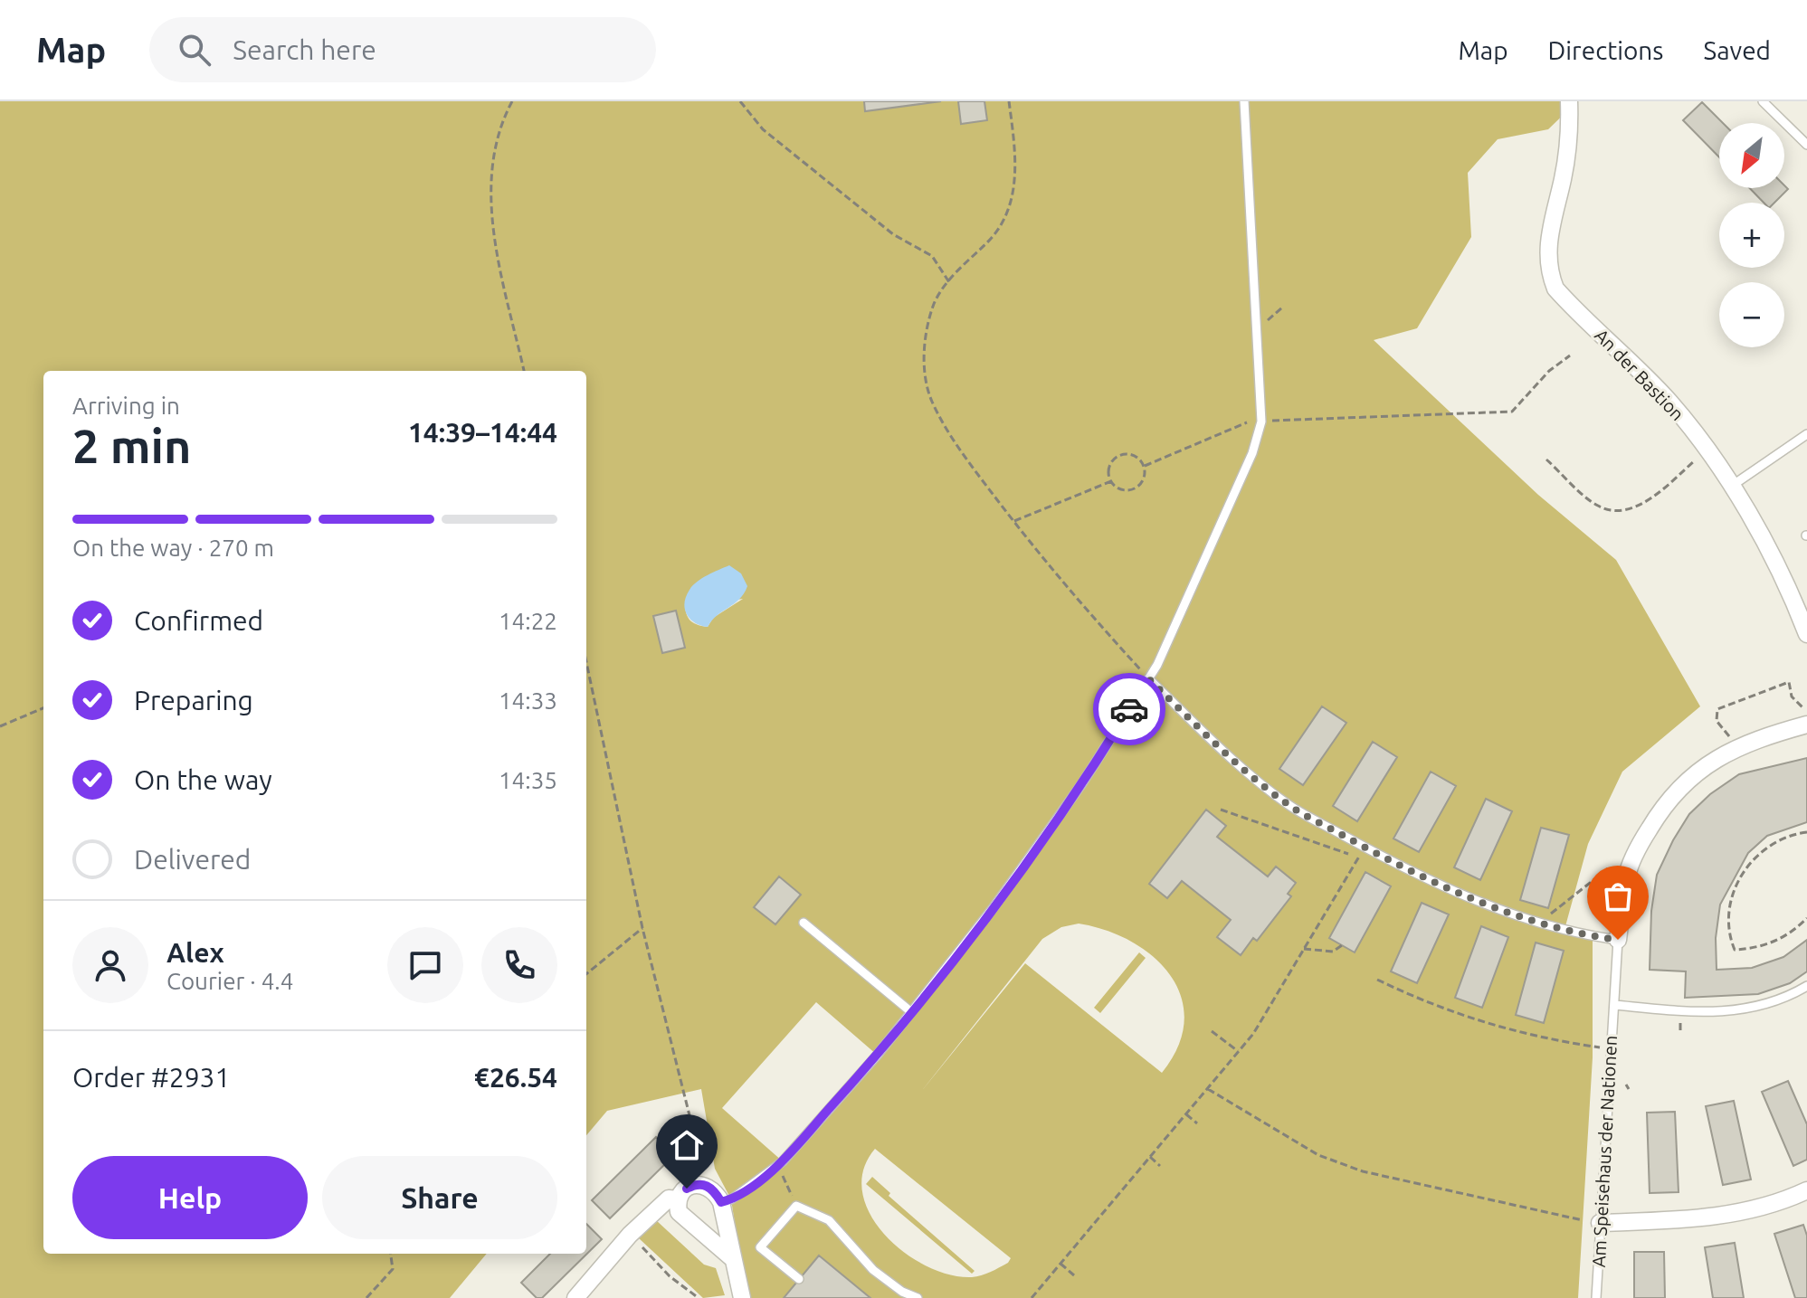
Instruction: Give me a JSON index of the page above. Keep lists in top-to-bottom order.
{
  "streets": {
    "street": ["An der Bastion", "Am Speisehaus der Nationen"]
  },
  "north": "bottom left",
  "page": {
    "header": "Map",
    "search": "Search here",
    "nav": ["Map", "Directions", "Saved"],
    "map_buttons": ["+", "−"],
    "heading": ["2 min", "Arriving in", "14:39–14:44"],
    "panel": [
      "Alex",
      "Courier · 4.4",
      "Order #2931",
      "€26.54"
    ],
    "bar": "On the way · 270 m",
    "list": [
      ["Confirmed", "14:22"],
      ["Preparing", "14:33"],
      ["On the way", "14:35"],
      "Delivered"
    ],
    "buttons": ["Help", "Share"]
  }
}
